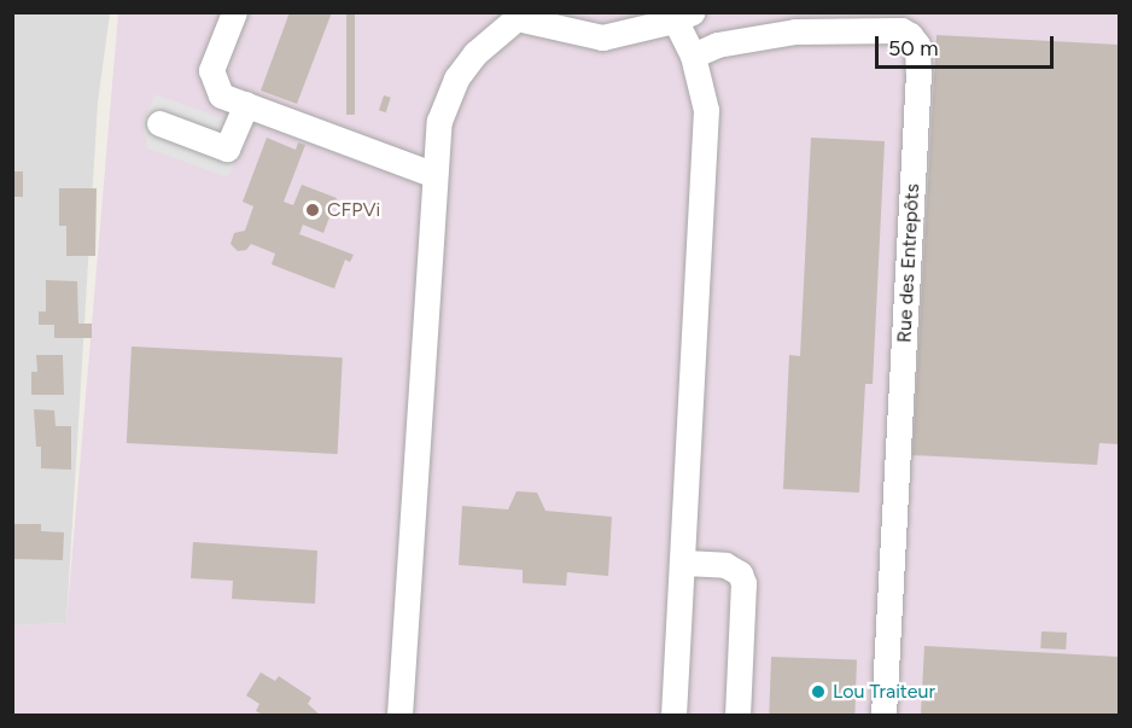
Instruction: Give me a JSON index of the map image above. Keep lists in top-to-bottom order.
{
  "streets": {
    "street": ["Rue des Entrepôts"]
  },
  "places": ["CFPVi", "Lou Traiteur"],
  "scale_bar": "50 m"
}
